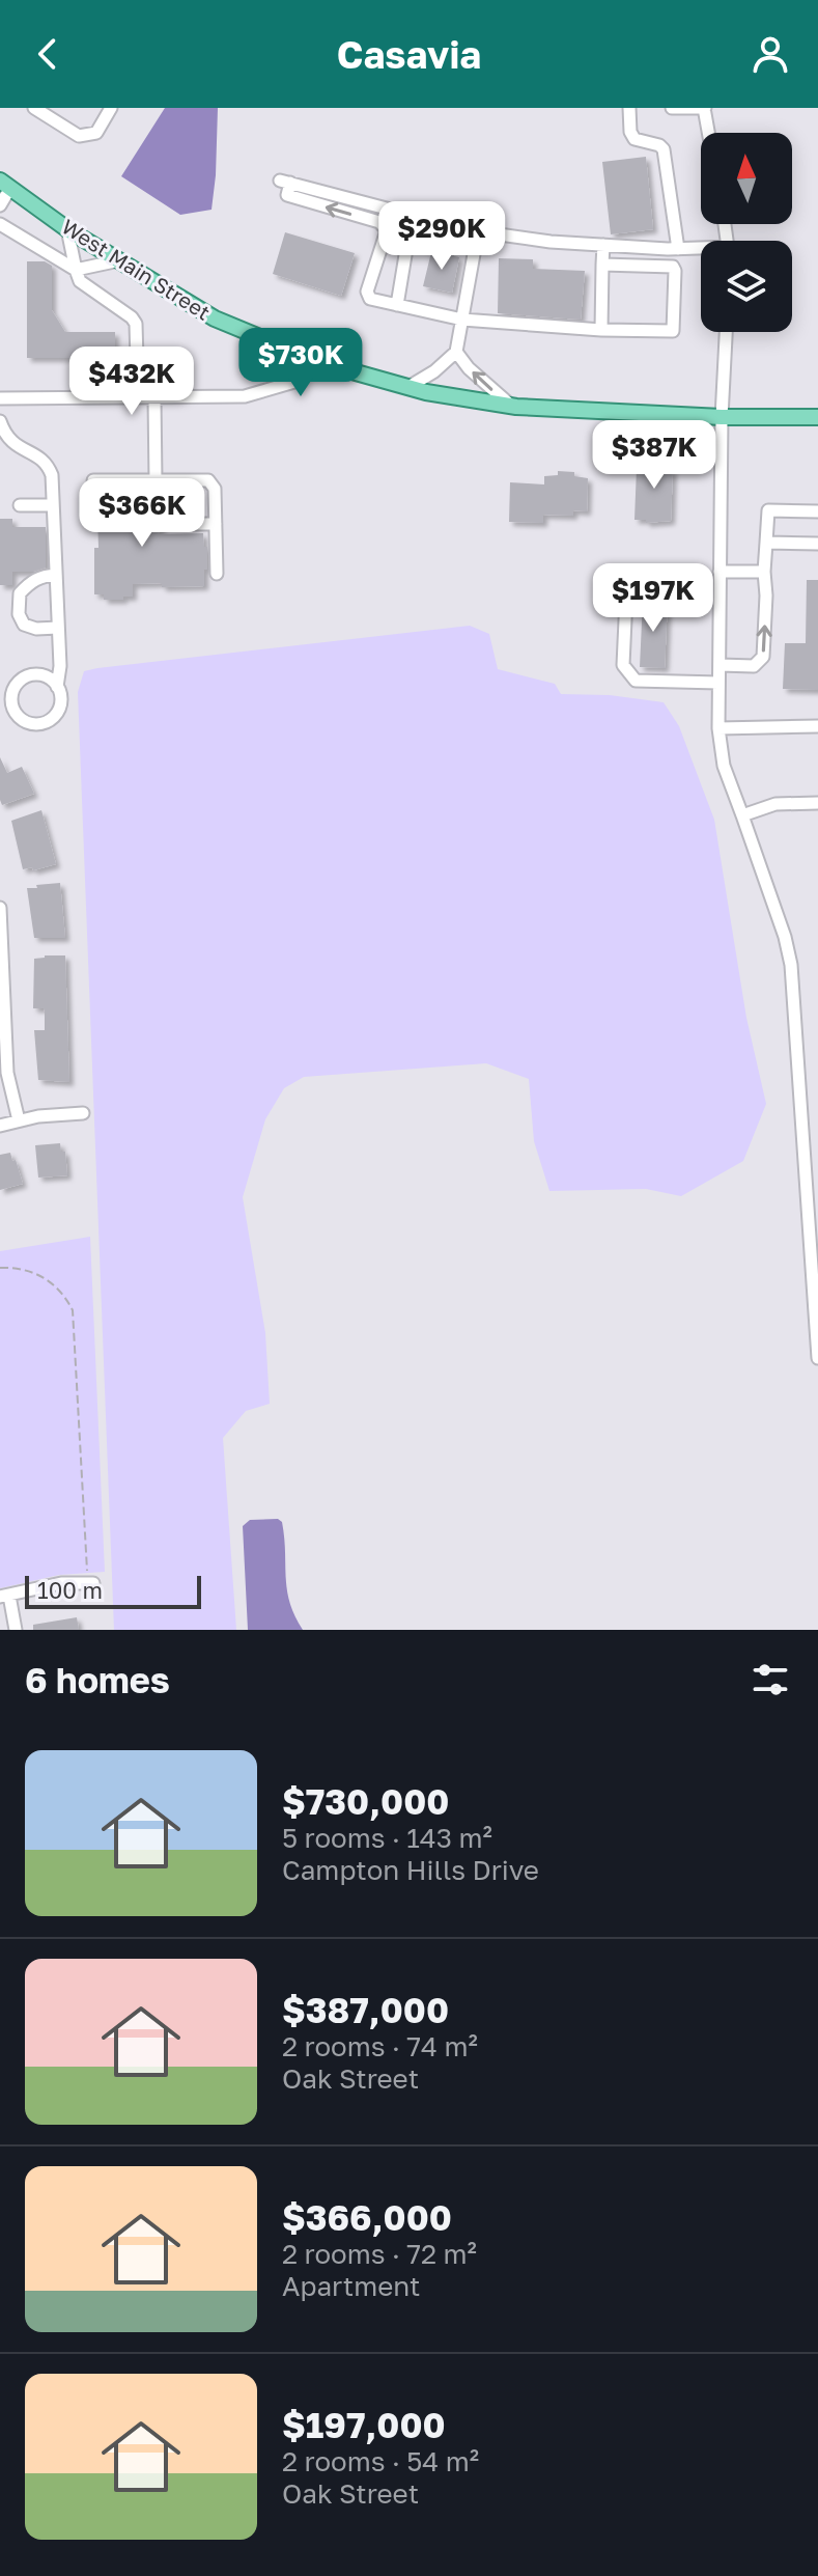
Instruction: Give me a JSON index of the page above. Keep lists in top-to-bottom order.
{
  "streets": {
    "main road": ["West Main Street"]
  },
  "scale_bar": "100 m",
  "north": "top",
  "page": {
    "header": "Casavia",
    "price": [
      "$290K",
      "$730K",
      "$432K",
      "$387K",
      "$366K",
      "$197K"
    ],
    "scale": "100 m",
    "heading": "6 homes",
    "list": [
      {
        "name": "$730,000",
        "note": "5 rooms · 143 m² · Campton Hills Drive"
      },
      {
        "name": "$387,000",
        "note": "2 rooms · 74 m² · Oak Street"
      },
      {
        "name": "$366,000",
        "note": "2 rooms · 72 m² · Apartment"
      },
      {
        "name": "$197,000",
        "note": "2 rooms · 54 m² · Oak Street"
      }
    ]
  }
}
